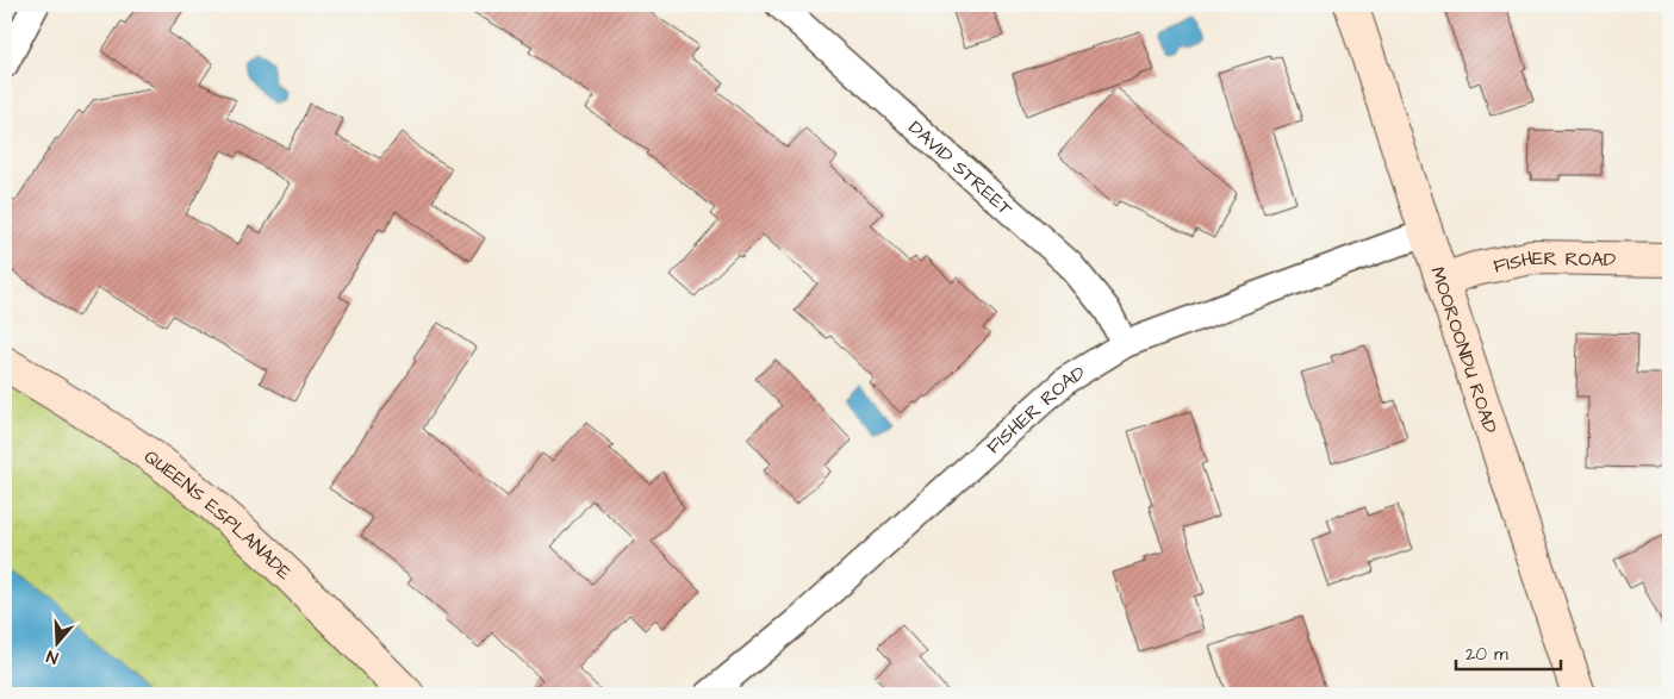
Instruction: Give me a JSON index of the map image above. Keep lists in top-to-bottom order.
{
  "streets": {
    "street": [
      "DAVID STREET",
      "FISHER ROAD",
      "MOOROONDU ROAD",
      "QUEENS ESPLANADE"
    ]
  },
  "crossings": [
    ["DAVID STREET", "FISHER ROAD"],
    ["FISHER ROAD", "MOOROONDU ROAD"]
  ],
  "scale_bar": "20 m",
  "north": "bottom"
}
